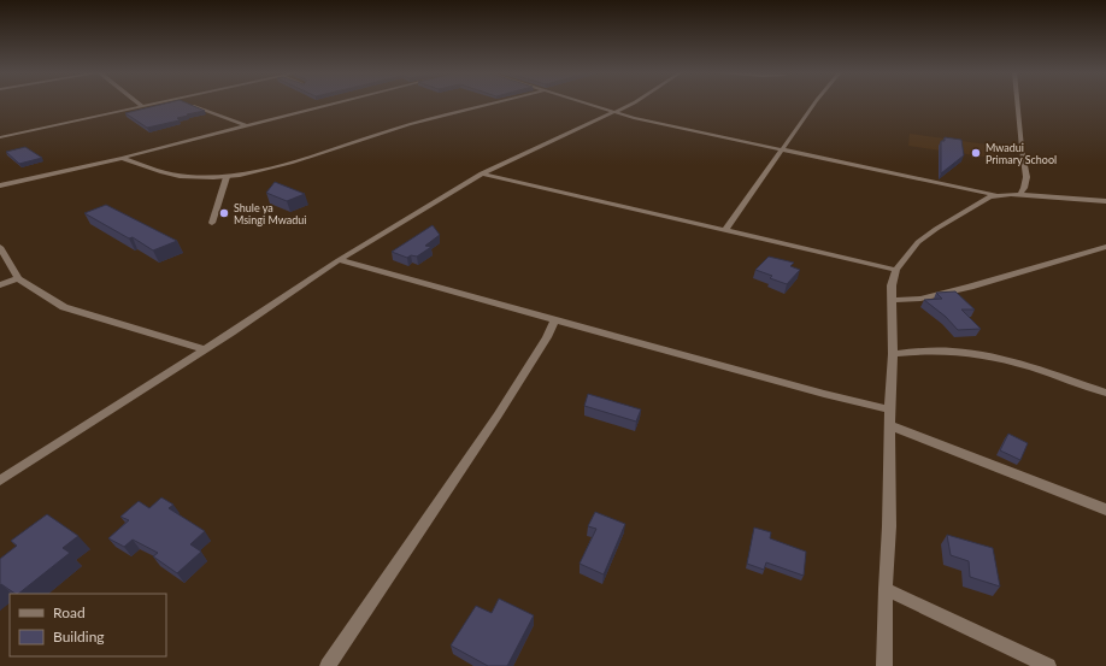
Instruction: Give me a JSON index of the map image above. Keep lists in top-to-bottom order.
{
  "places": ["Mwadui Primary School", "Shule ya Msingi Mwadui"],
  "legend": ["Road", "Building"]
}
